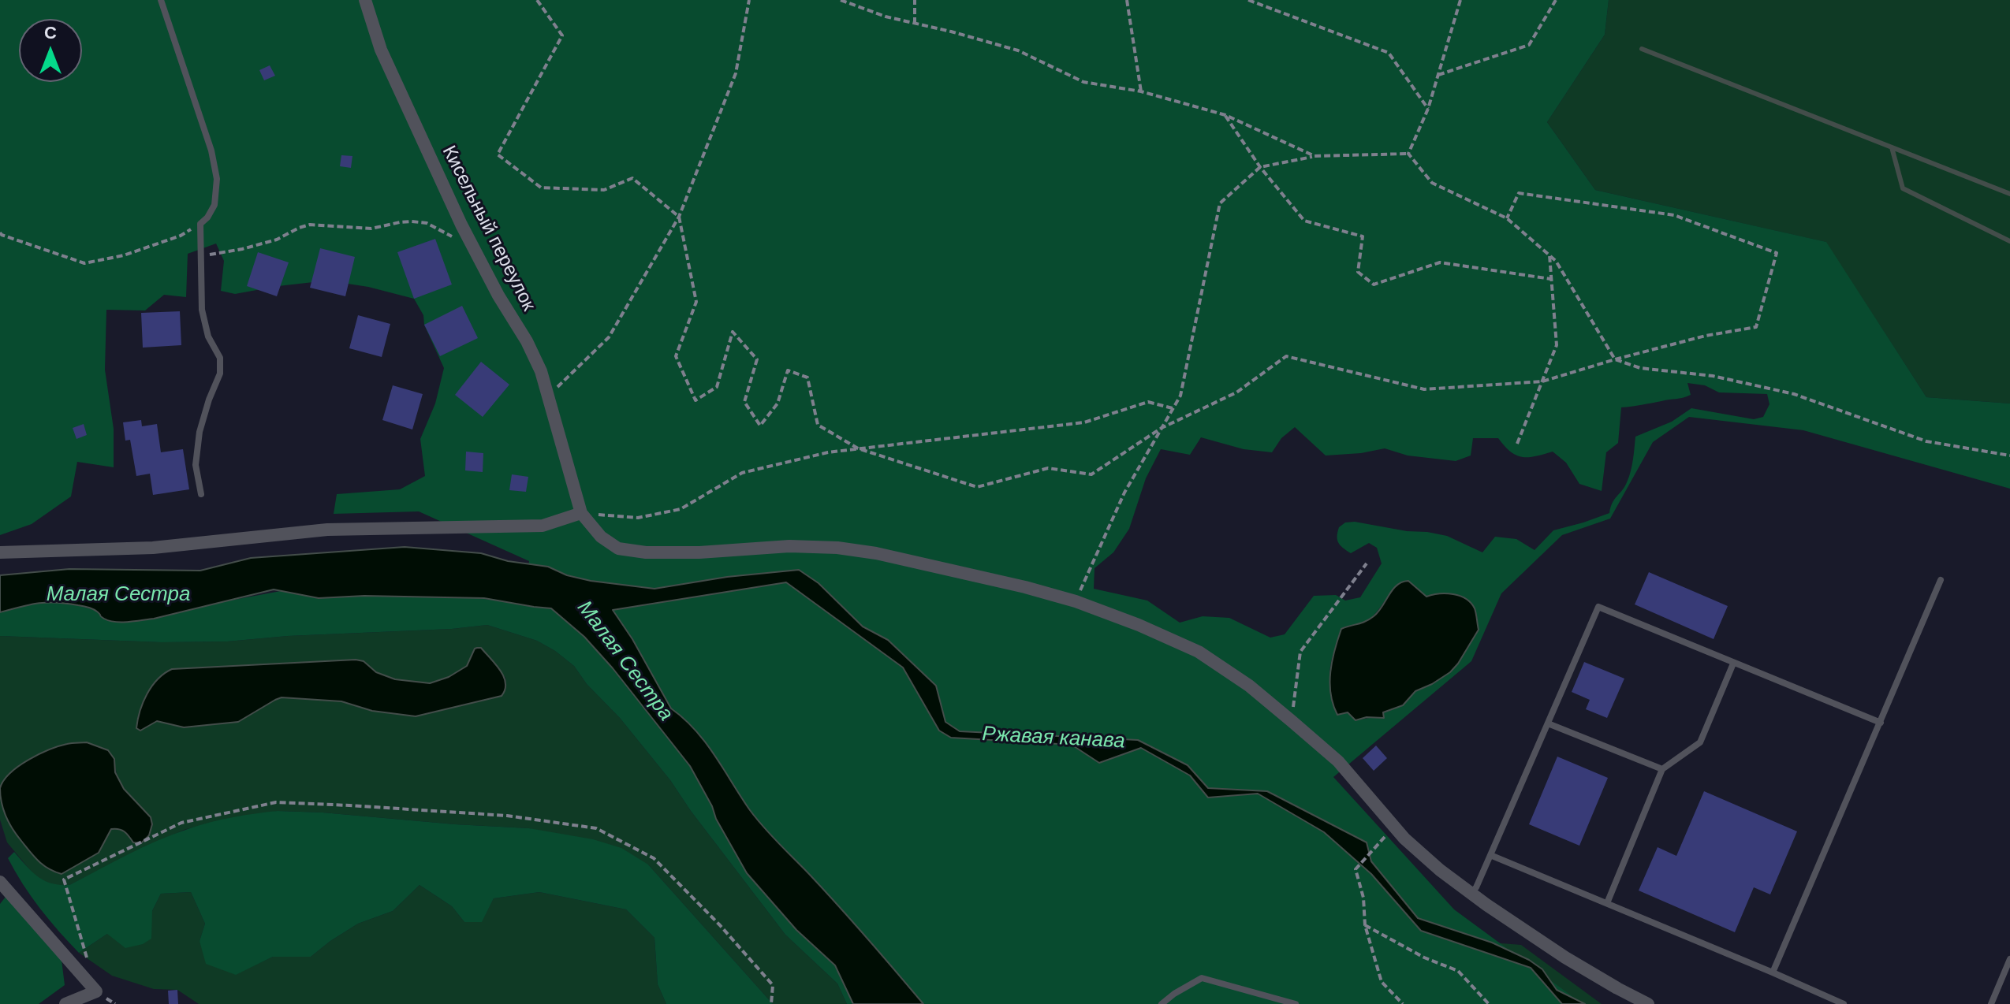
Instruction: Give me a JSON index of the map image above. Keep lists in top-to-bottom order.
{
  "streets": {
    "street": ["Кисельный переулок"]
  },
  "water": ["Малая Сестра", "Ржавая канава"],
  "north": "top"
}
